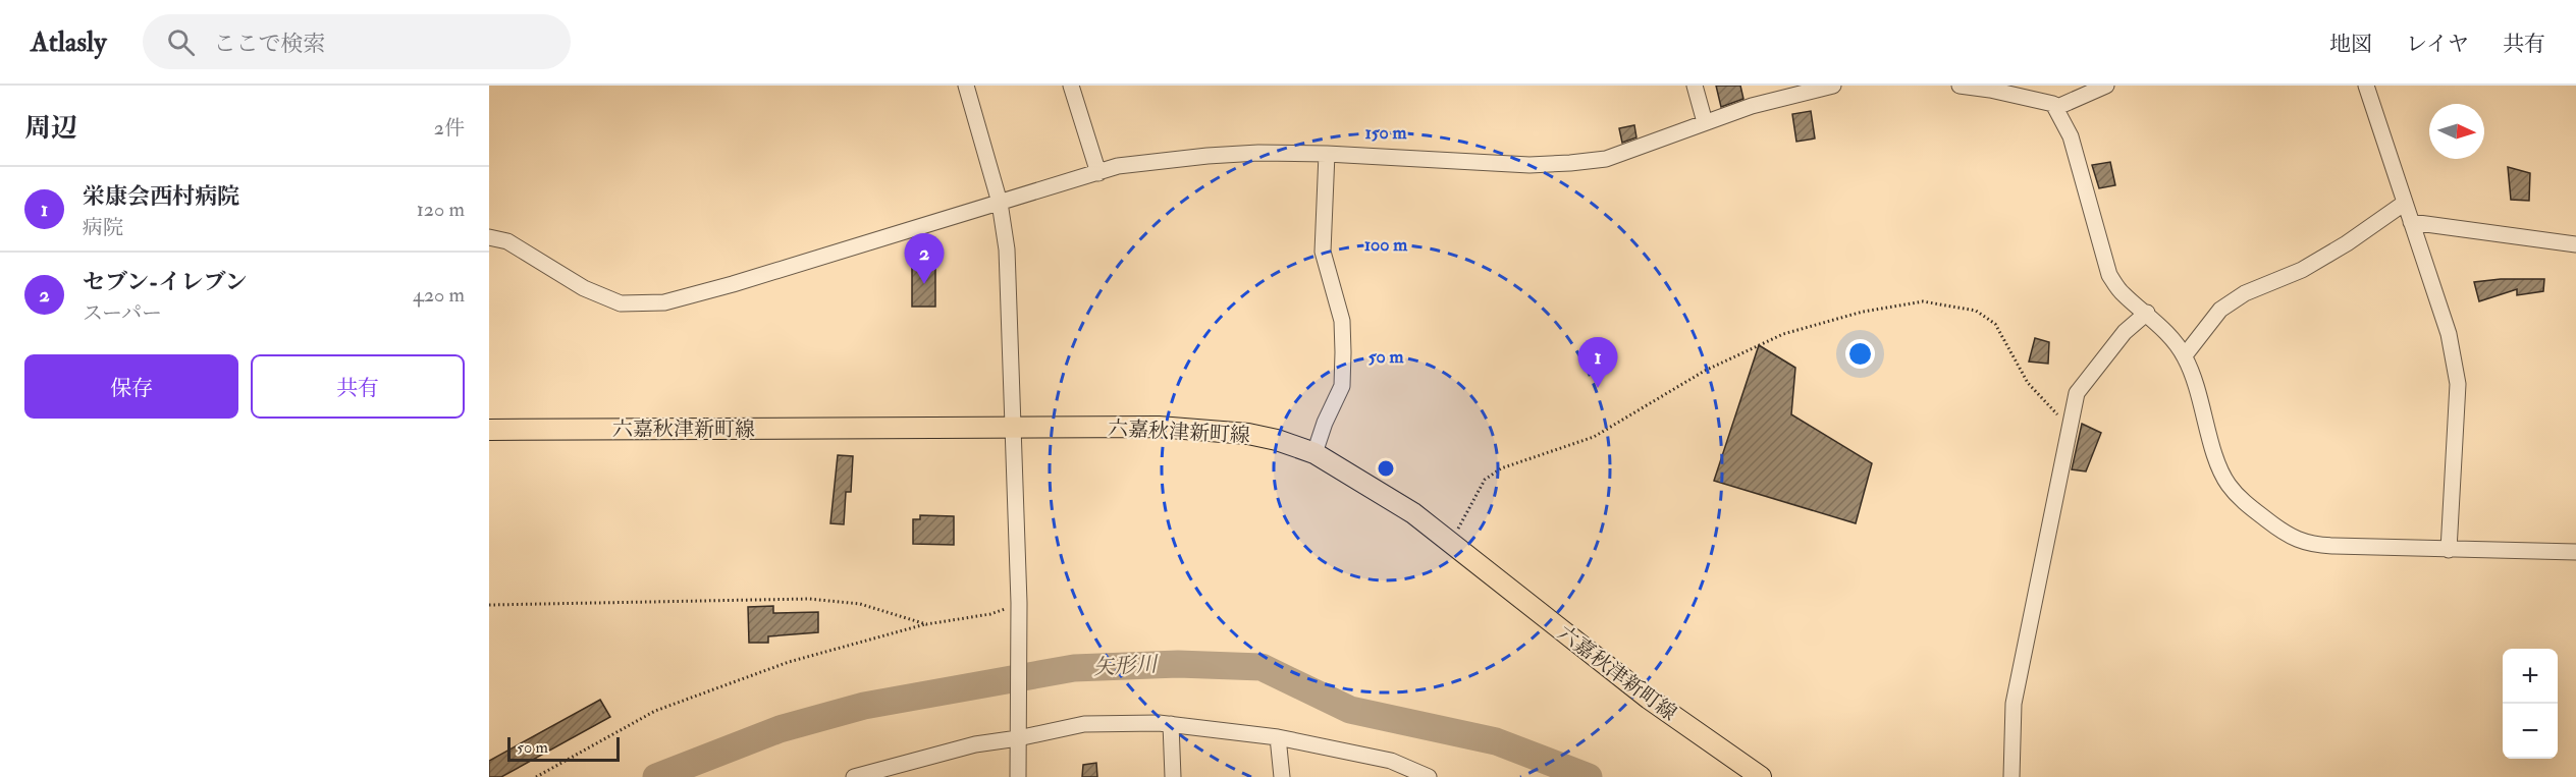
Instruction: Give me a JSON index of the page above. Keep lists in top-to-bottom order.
{
  "streets": {
    "main road": ["六嘉秋津新町線"]
  },
  "water": ["矢形川"],
  "scale_bar": "50 m",
  "north": "right",
  "page": {
    "header": "Atlasly",
    "search": "ここで検索",
    "nav": ["地図", "レイヤ", "共有"],
    "heading": ["周辺", "2件"],
    "list": [
      {
        "mark": "1",
        "name": "栄康会西村病院",
        "note": "病院",
        "value": "120 m"
      },
      {
        "mark": "2",
        "name": "セブン-イレブン",
        "note": "スーパー",
        "value": "420 m"
      }
    ],
    "pins": ["2", "1"],
    "buttons": ["保存", "共有"],
    "map_buttons": ["+", "−"],
    "scale": "50 m"
  },
  "rings": ["150 m", "100 m", "50 m"]
}
